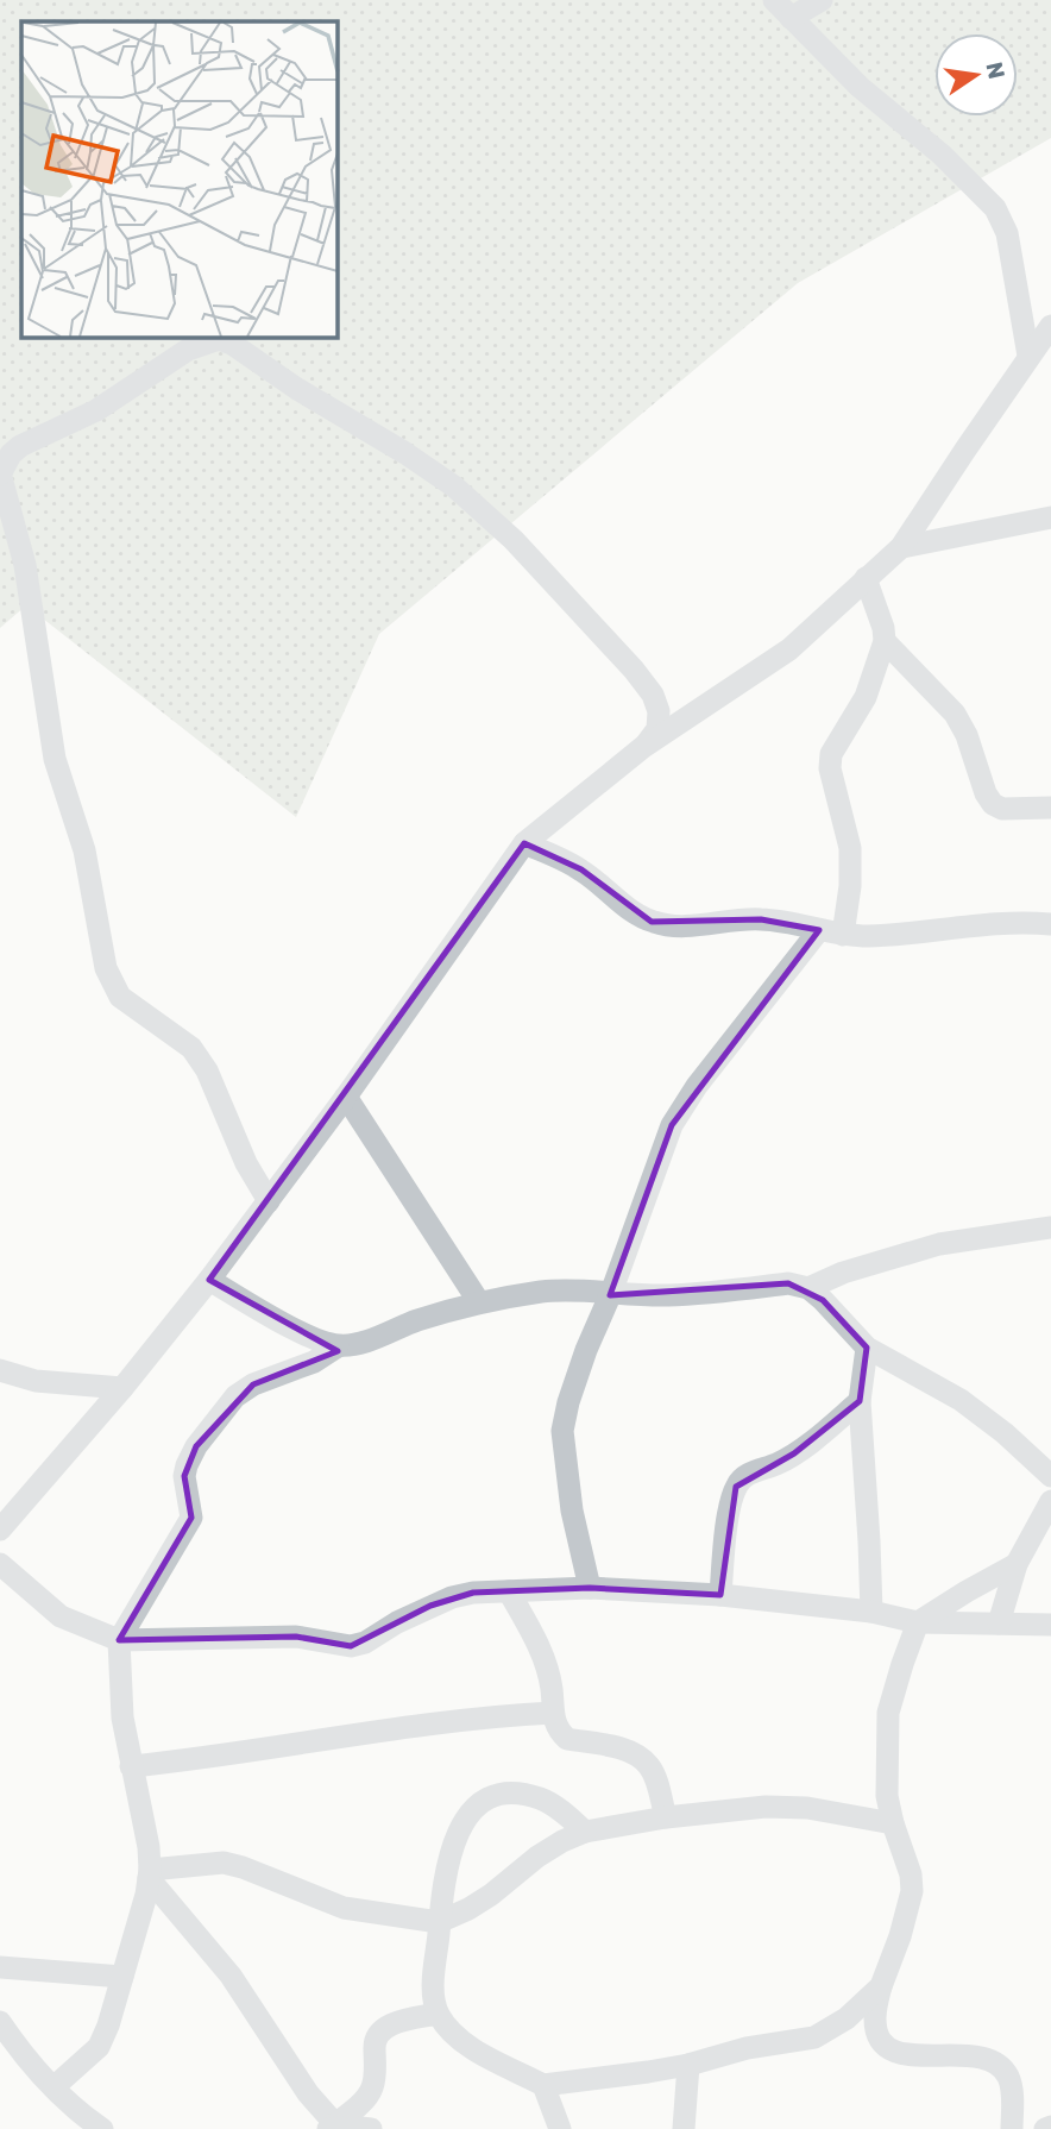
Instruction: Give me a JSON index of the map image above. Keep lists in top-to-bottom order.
{
  "north": "right"
}
